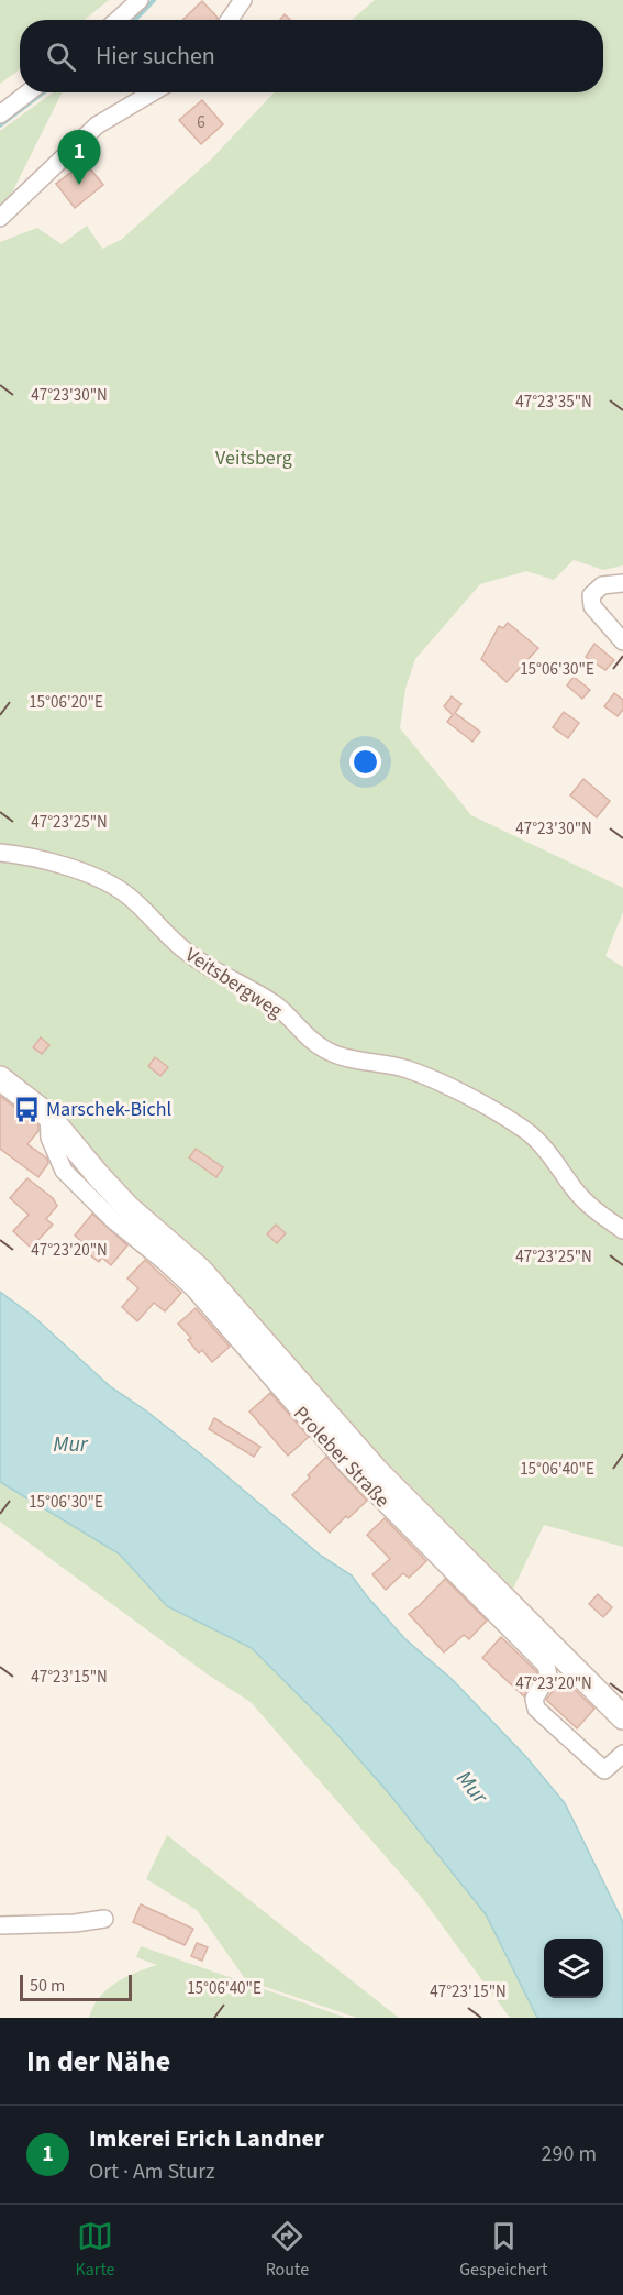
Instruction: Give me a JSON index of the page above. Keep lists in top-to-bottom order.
{
  "streets": {
    "main road": ["Proleber Straße"],
    "street": ["Veitsbergweg"]
  },
  "water": ["Mur"],
  "parks": ["Veitsberg"],
  "places": {
    "bus stop": ["Marschek-Bichl"]
  },
  "house_numbers": ["6"],
  "scale_bar": "50 m",
  "page": {
    "search": "Hier suchen",
    "pins": "1",
    "scale": "50 m",
    "heading": "In der Nähe",
    "list": [
      {
        "mark": "1",
        "name": "Imkerei Erich Landner",
        "note": "Ort · Am Sturz",
        "value": "290 m"
      }
    ],
    "nav": ["Karte", "Route", "Gespeichert"]
  },
  "coordinates": [
    "47°23'30\"N",
    "47°23'35\"N",
    "15°06'30\"E",
    "15°06'20\"E",
    "47°23'25\"N",
    "47°23'20\"N",
    "15°06'40\"E",
    "47°23'15\"N"
  ]
}
